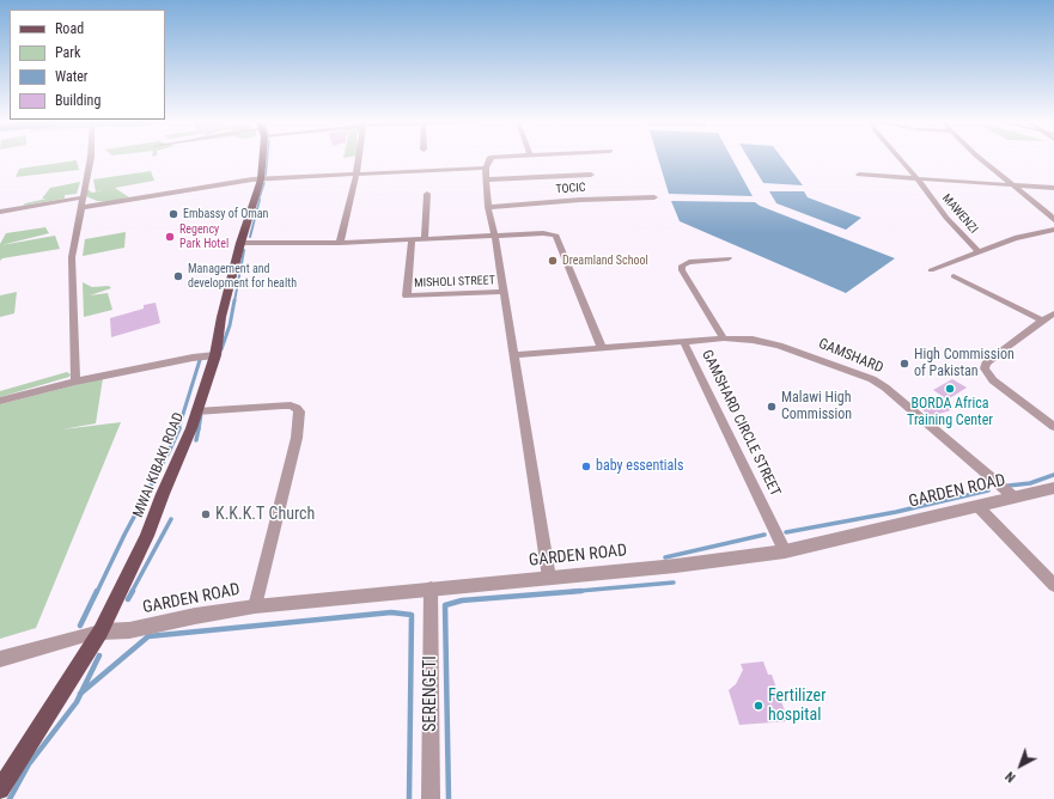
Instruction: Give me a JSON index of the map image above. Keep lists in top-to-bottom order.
{
  "streets": {
    "main road": ["MWAI KIBAKI ROAD"],
    "street": [
      "TOCIC",
      "MAWENZI",
      "MISHOLI STREET",
      "GAMSHARD",
      "GAMSHARD CIRCLE STREET",
      "GARDEN ROAD",
      "SERENGETI"
    ]
  },
  "crossings": [
    ["GAMSHARD", "GAMSHARD CIRCLE STREET"],
    ["GAMSHARD", "GARDEN ROAD"],
    ["GAMSHARD CIRCLE STREET", "GARDEN ROAD"],
    ["MWAI KIBAKI ROAD", "GARDEN ROAD"],
    ["GARDEN ROAD", "SERENGETI"]
  ],
  "places": [
    "Embassy of Oman",
    "Regency Park Hotel",
    "Dreamland School",
    "Management and development for health",
    "High Commission of Pakistan",
    "BORDA Africa Training Center",
    "Malawi High Commission",
    "baby essentials",
    "K.K.K.T Church",
    "Fertilizer hospital"
  ],
  "legend": [
    "Road",
    "Park",
    "Water",
    "Building"
  ],
  "north": "bottom left"
}
